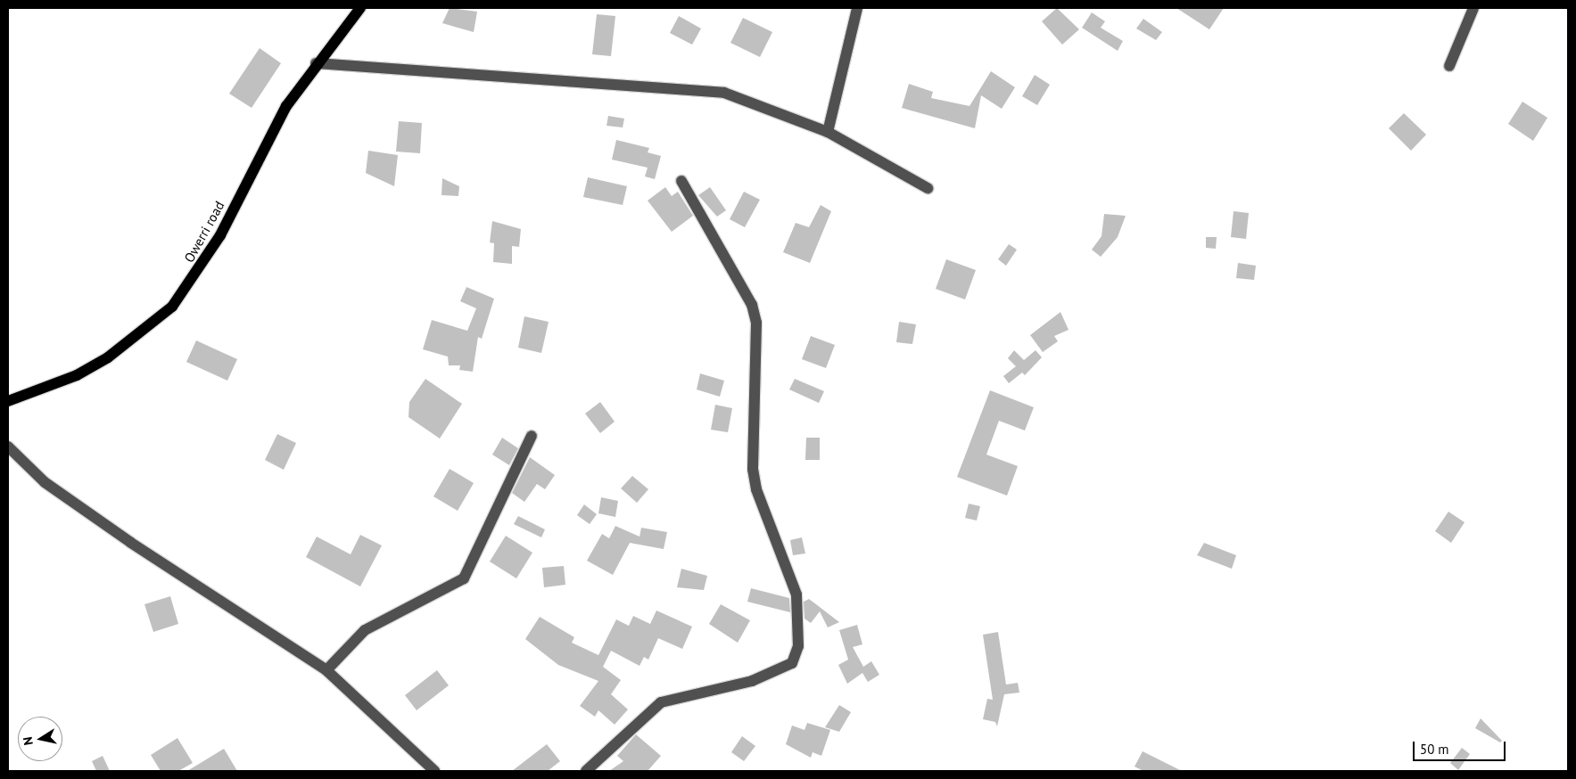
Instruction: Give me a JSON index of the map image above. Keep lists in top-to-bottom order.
{
  "streets": {
    "main road": ["Owerri road"]
  },
  "scale_bar": "50 m",
  "north": "left"
}
